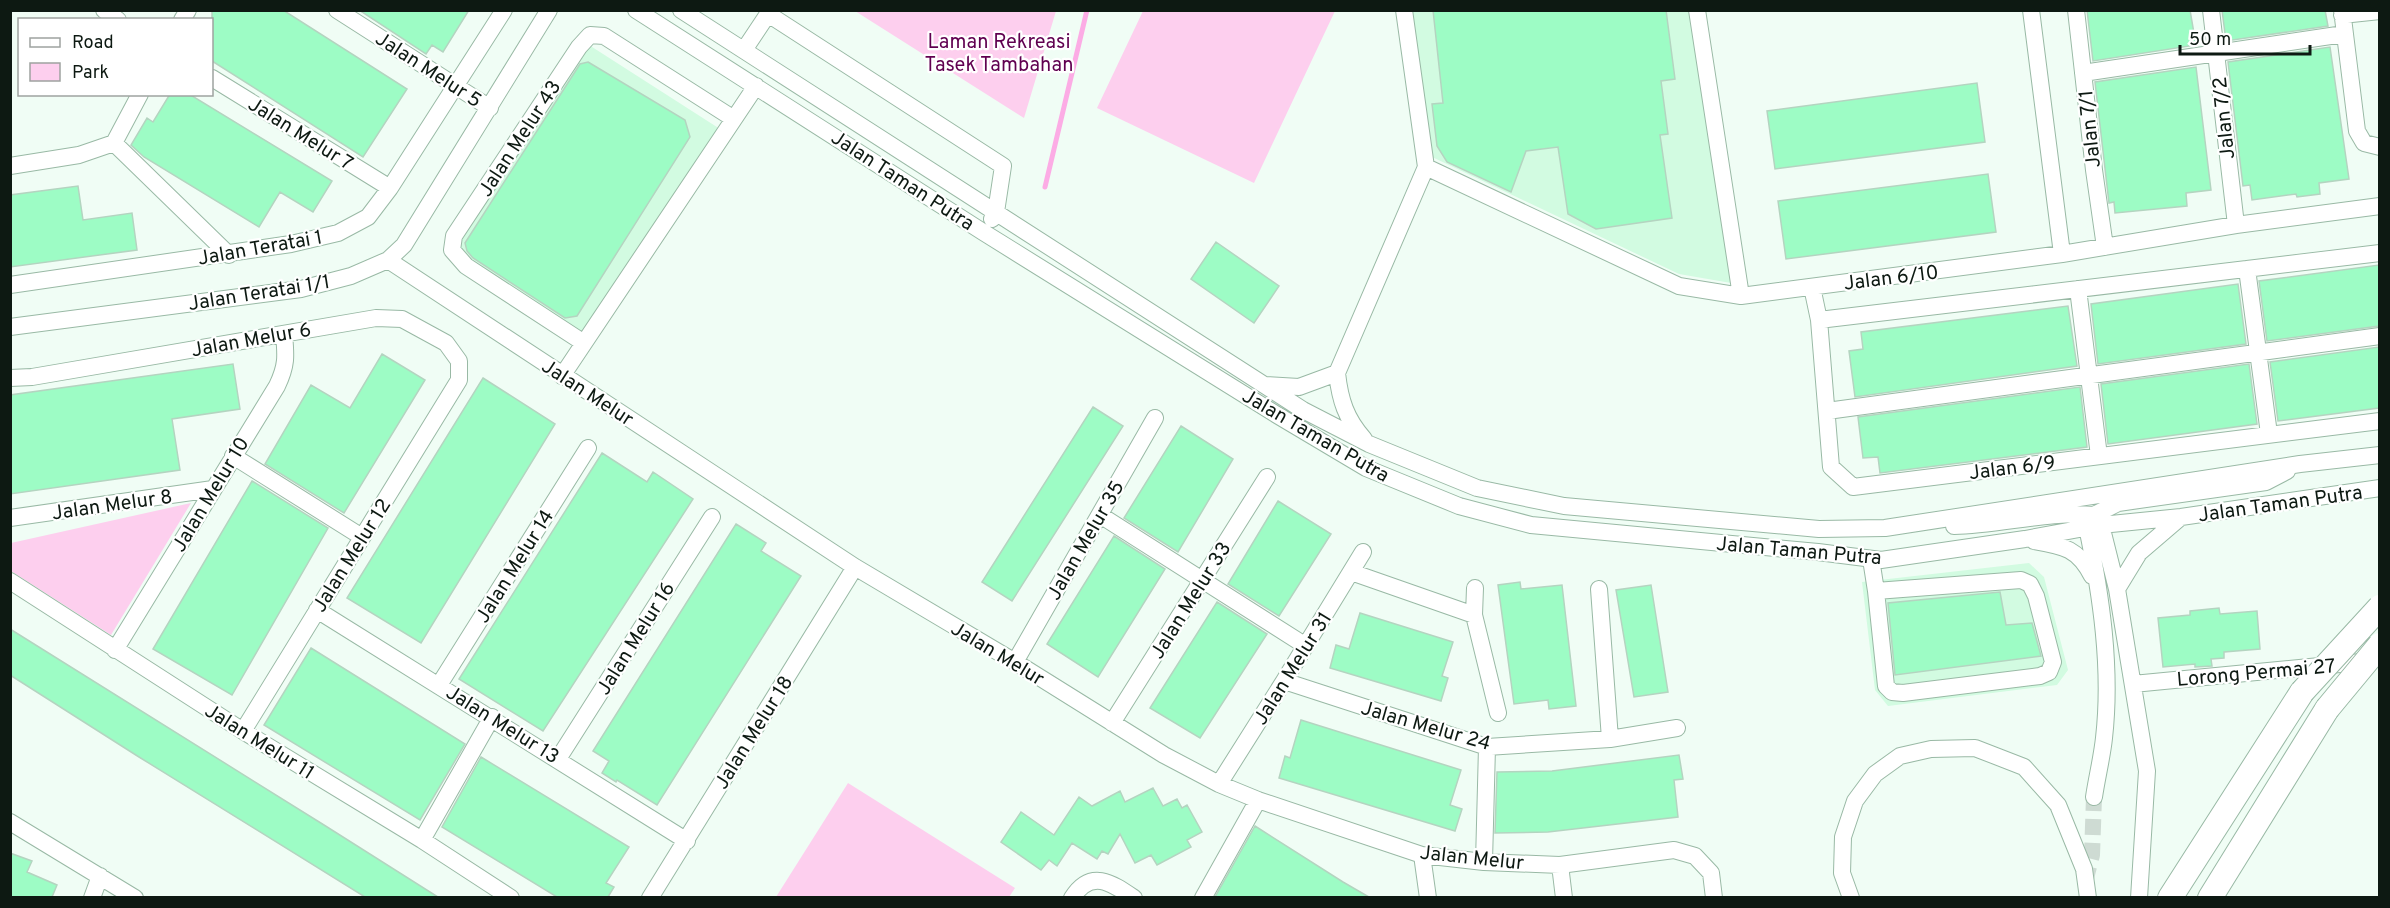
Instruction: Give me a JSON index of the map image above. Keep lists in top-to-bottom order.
{
  "streets": {
    "street": [
      "Jalan Melur 5",
      "Jalan 7/2",
      "Jalan 7/1",
      "Jalan Melur 7",
      "Jalan Melur 43",
      "Jalan Taman Putra",
      "Jalan Teratai 1",
      "Jalan 6/10",
      "Jalan Teratai 1/1",
      "Jalan Melur 6",
      "Jalan Melur",
      "Jalan 6/9",
      "Jalan Melur 10",
      "Jalan Melur 8",
      "Jalan Melur 35",
      "Jalan Melur 12",
      "Jalan Melur 14",
      "Jalan Melur 33",
      "Jalan Melur 16",
      "Jalan Melur 31",
      "Lorong Permai 27",
      "Jalan Melur 13",
      "Jalan Melur 24",
      "Jalan Melur 18",
      "Jalan Melur 11"
    ]
  },
  "crossings": [
    ["Jalan Melur 5", "Jalan Teratai 1"],
    ["Jalan Melur 5", "Jalan Teratai 1/1"],
    ["Jalan 7/2", "Jalan 6/10"],
    ["Jalan 7/1", "Jalan 6/10"],
    ["Jalan Melur 7", "Jalan Teratai 1"],
    ["Jalan 6/10", "Jalan 6/9"],
    ["Jalan Teratai 1/1", "Jalan Melur"],
    ["Jalan Melur 6", "Jalan Melur 10"],
    ["Jalan Melur 6", "Jalan Melur 12"],
    ["Jalan Melur", "Jalan Melur 35"],
    ["Jalan Melur", "Jalan Melur 33"],
    ["Jalan Melur", "Jalan Melur 31"],
    ["Jalan Melur", "Jalan Melur 18"],
    ["Jalan Melur 10", "Jalan Melur 8"],
    ["Jalan Melur 10", "Jalan Melur 11"],
    ["Jalan Melur 12", "Jalan Melur 13"],
    ["Jalan Melur 12", "Jalan Melur 11"],
    ["Jalan Melur 14", "Jalan Melur 13"],
    ["Jalan Melur 16", "Jalan Melur 13"],
    ["Jalan Melur 31", "Jalan Melur 24"],
    ["Jalan Melur 13", "Jalan Melur 18"]
  ],
  "parks": ["Laman Rekreasi Tasek Tambahan"],
  "legend": ["Road", "Park"],
  "scale_bar": "50 m"
}
